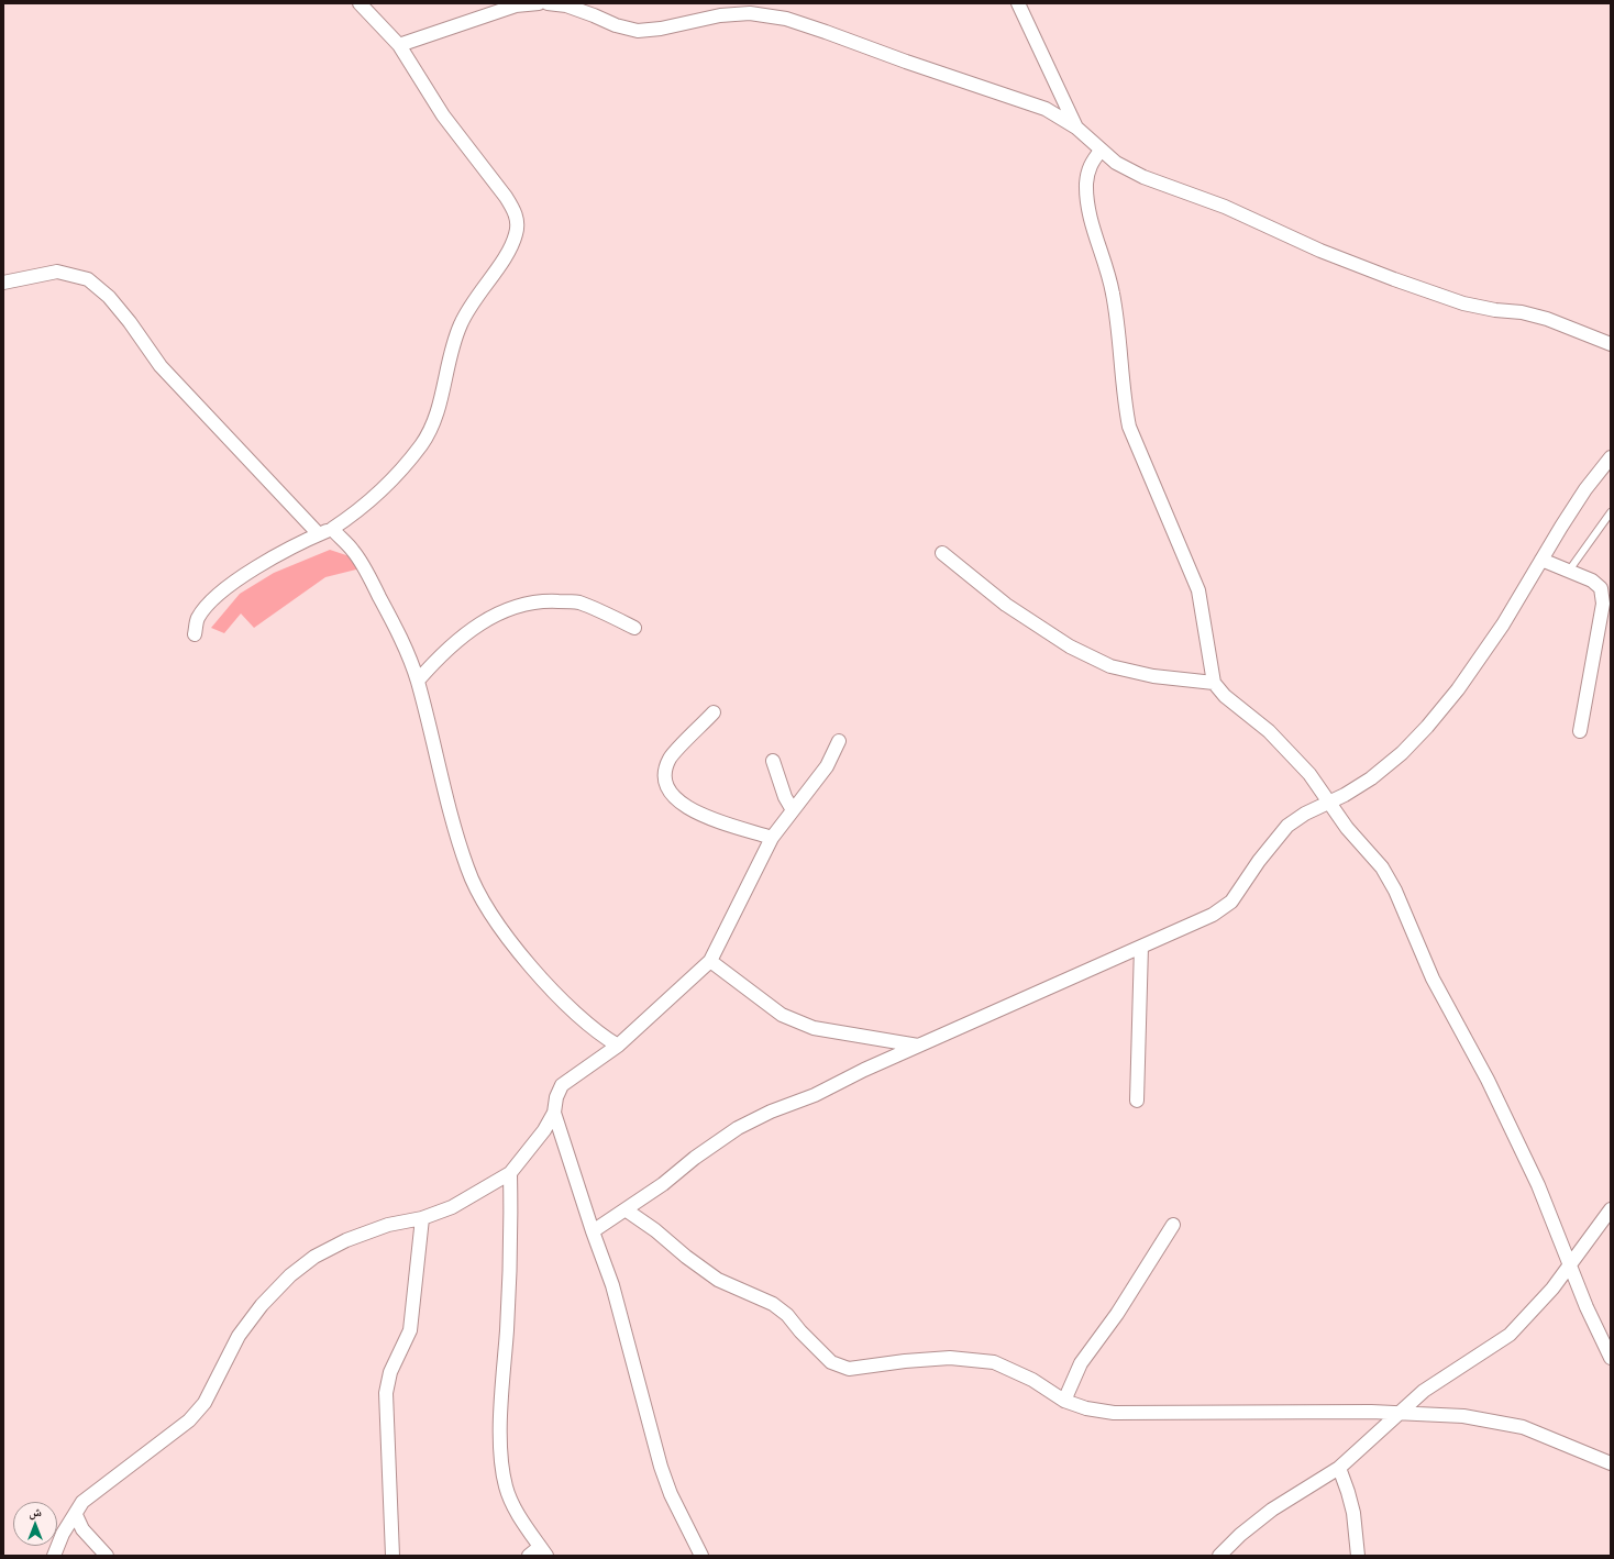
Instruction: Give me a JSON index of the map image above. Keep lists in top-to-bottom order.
{
  "north": "top"
}
